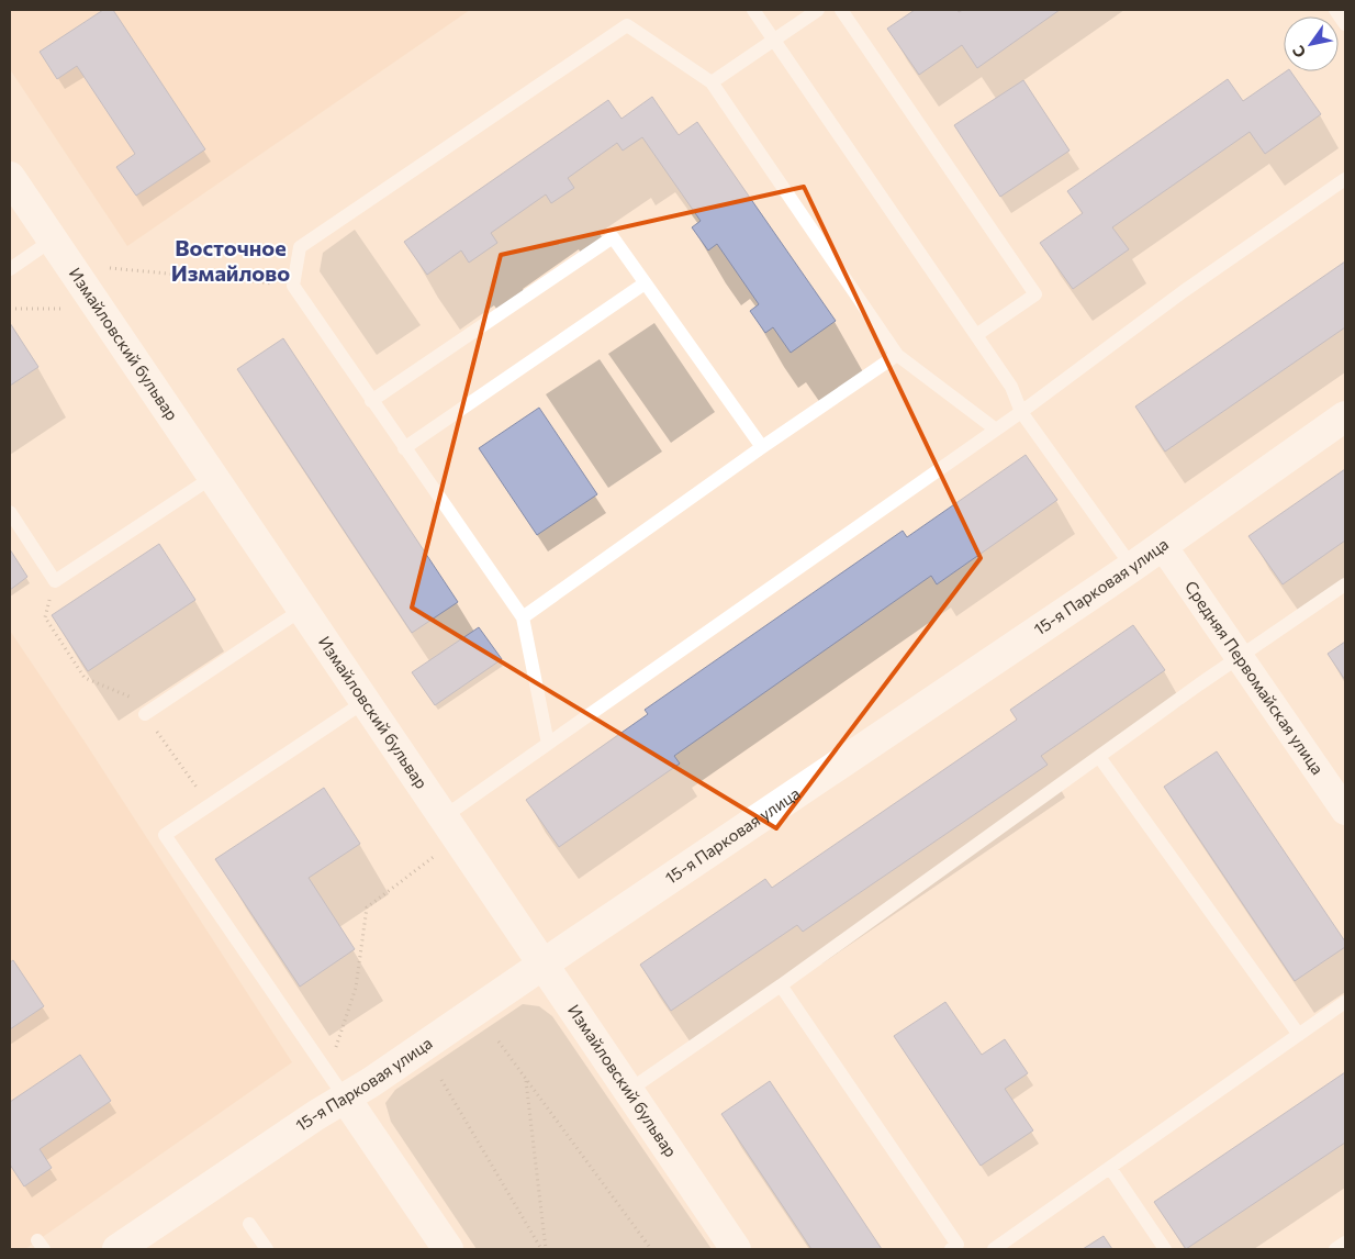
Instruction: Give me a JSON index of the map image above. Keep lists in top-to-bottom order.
{
  "streets": {
    "street": ["Измайловский бульвар", "15-я Парковая улица", "Средняя Первомайская улица"]
  },
  "crossings": [
    ["Измайловский бульвар", "15-я Парковая улица"],
    ["15-я Парковая улица", "Средняя Первомайская улица"]
  ],
  "districts": ["Восточное Измайлово"],
  "north": "bottom left"
}
